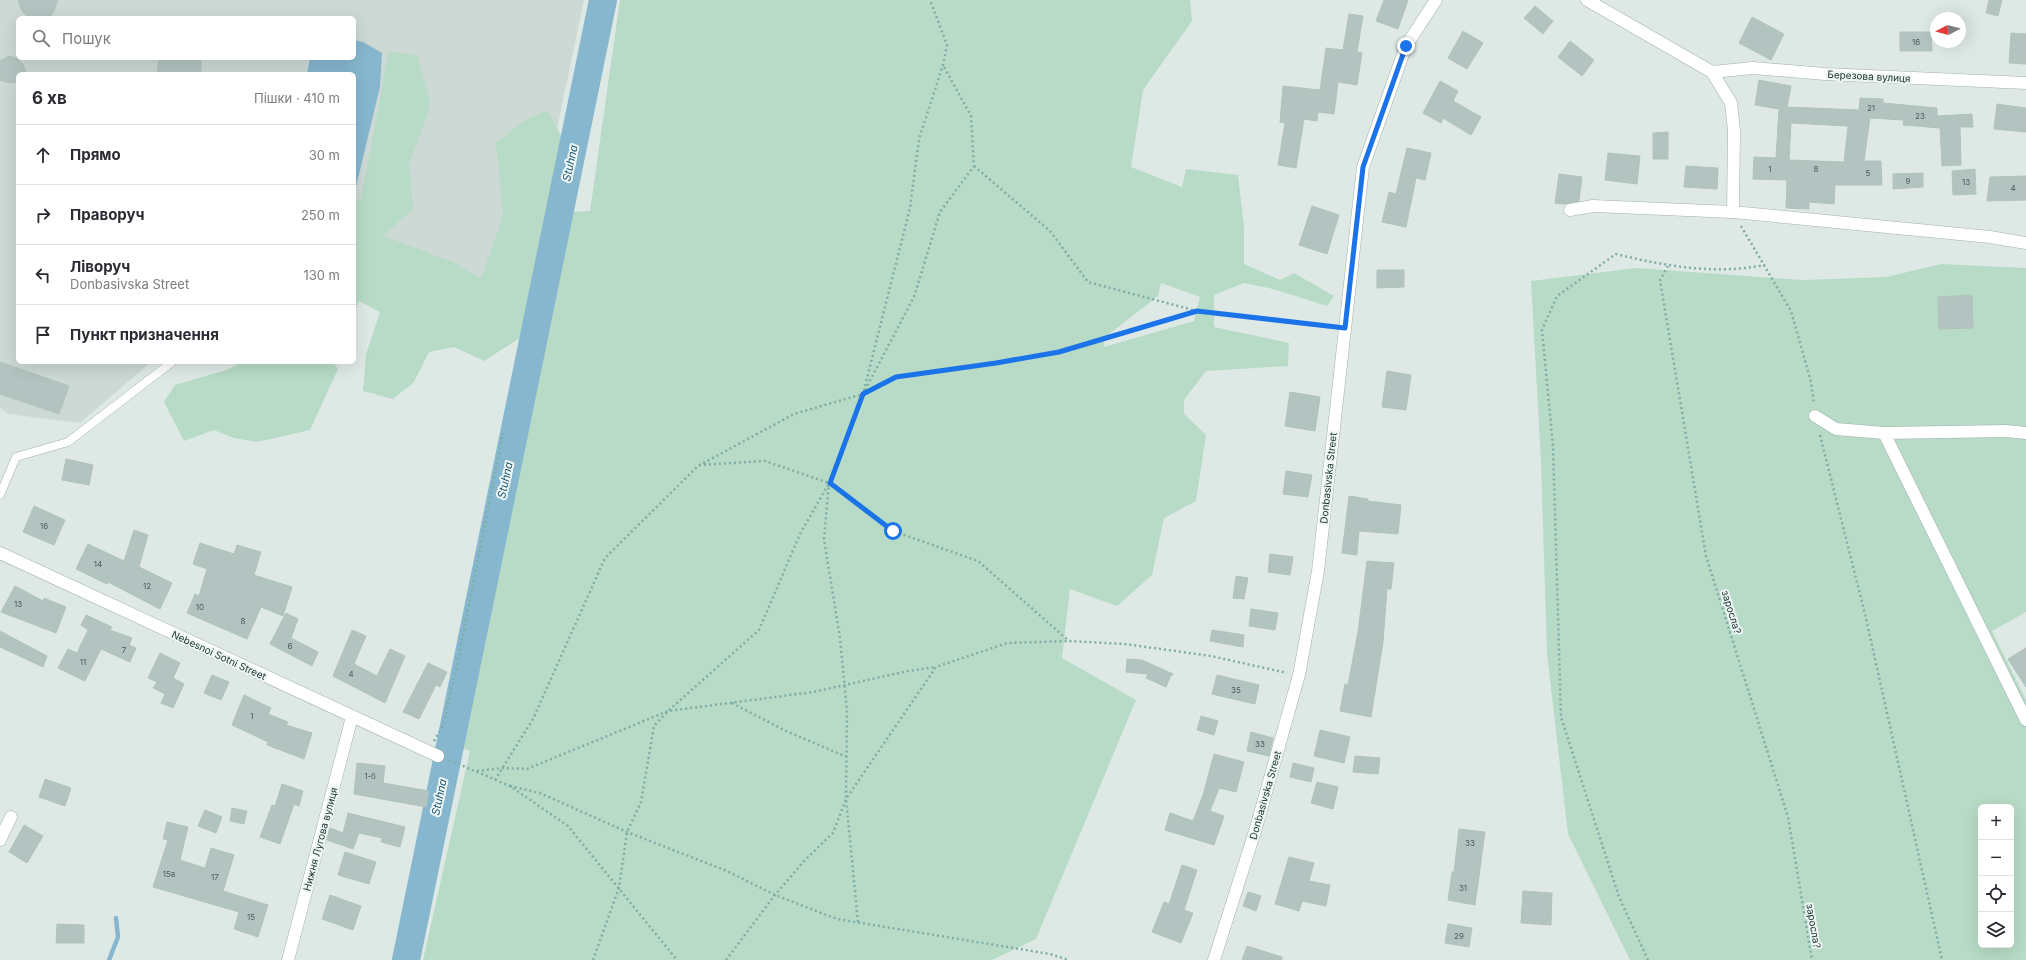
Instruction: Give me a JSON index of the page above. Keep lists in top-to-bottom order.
{
  "streets": {
    "street": [
      "Березова вулиця",
      "Donbasivska Street",
      "Nebesnoi Sotni Street",
      "Нижня Лугова вулиця"
    ],
    "path": ["заросла?"]
  },
  "crossings": [
    ["Nebesnoi Sotni Street", "Нижня Лугова вулиця"]
  ],
  "water": ["Stuhna"],
  "house_numbers": [
    "16",
    "21",
    "23",
    "1",
    "8",
    "5",
    "9",
    "13",
    "4",
    "16",
    "14",
    "12",
    "13",
    "10",
    "8",
    "6",
    "7",
    "11",
    "4",
    "35",
    "1",
    "33",
    "1-б",
    "33",
    "15а",
    "17",
    "31",
    "15",
    "29"
  ],
  "north": "left",
  "page": {
    "search": "Пошук",
    "heading": ["6 хв", "Пішки · 410 m"],
    "list": [
      ["Прямо", "30 m"],
      ["Праворуч", "250 m"],
      ["Ліворуч", "Donbasivska Street", "130 m"],
      "Пункт призначення"
    ],
    "map_buttons": ["+", "−"]
  }
}
